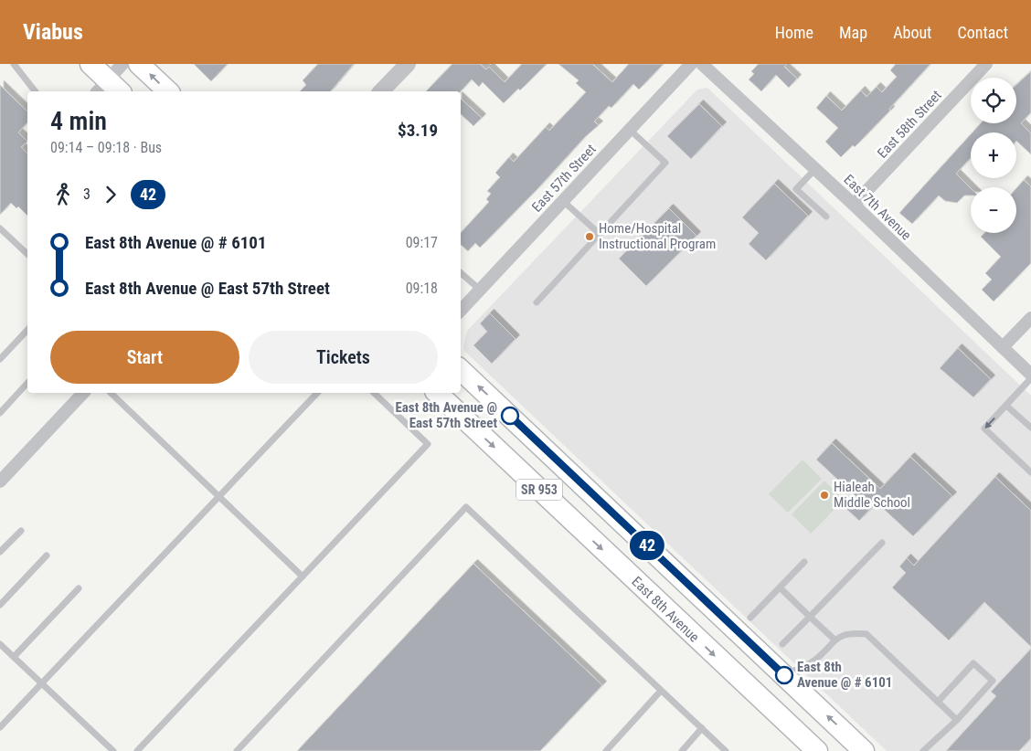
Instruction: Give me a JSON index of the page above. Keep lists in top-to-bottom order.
{
  "streets": {
    "main road": ["SR 953", "East 8th Avenue"],
    "street": ["East 58th Street", "East 57th Street", "East 7th Avenue"]
  },
  "crossings": [
    ["East 58th Street", "East 7th Avenue"]
  ],
  "places": [
    "Home/Hospital Instructional Program",
    "East 8th Avenue @ East 57th Street",
    "Hialeah Middle School",
    "East 8th Avenue @ # 6101"
  ],
  "lines": ["bus line 42"],
  "page": {
    "header": "Viabus",
    "nav": [
      "Home",
      "Map",
      "About",
      "Contact"
    ],
    "on_map": "42",
    "map_buttons": ["+", "−"],
    "heading": ["4 min", "09:14 – 09:18 · Bus", "$3.19"],
    "legs": ["3", "42"],
    "list": [
      {
        "name": "East 8th Avenue @ # 6101",
        "value": "09:17"
      },
      {
        "name": "East 8th Avenue @ East 57th Street",
        "value": "09:18"
      }
    ],
    "buttons": ["Start", "Tickets"]
  }
}
